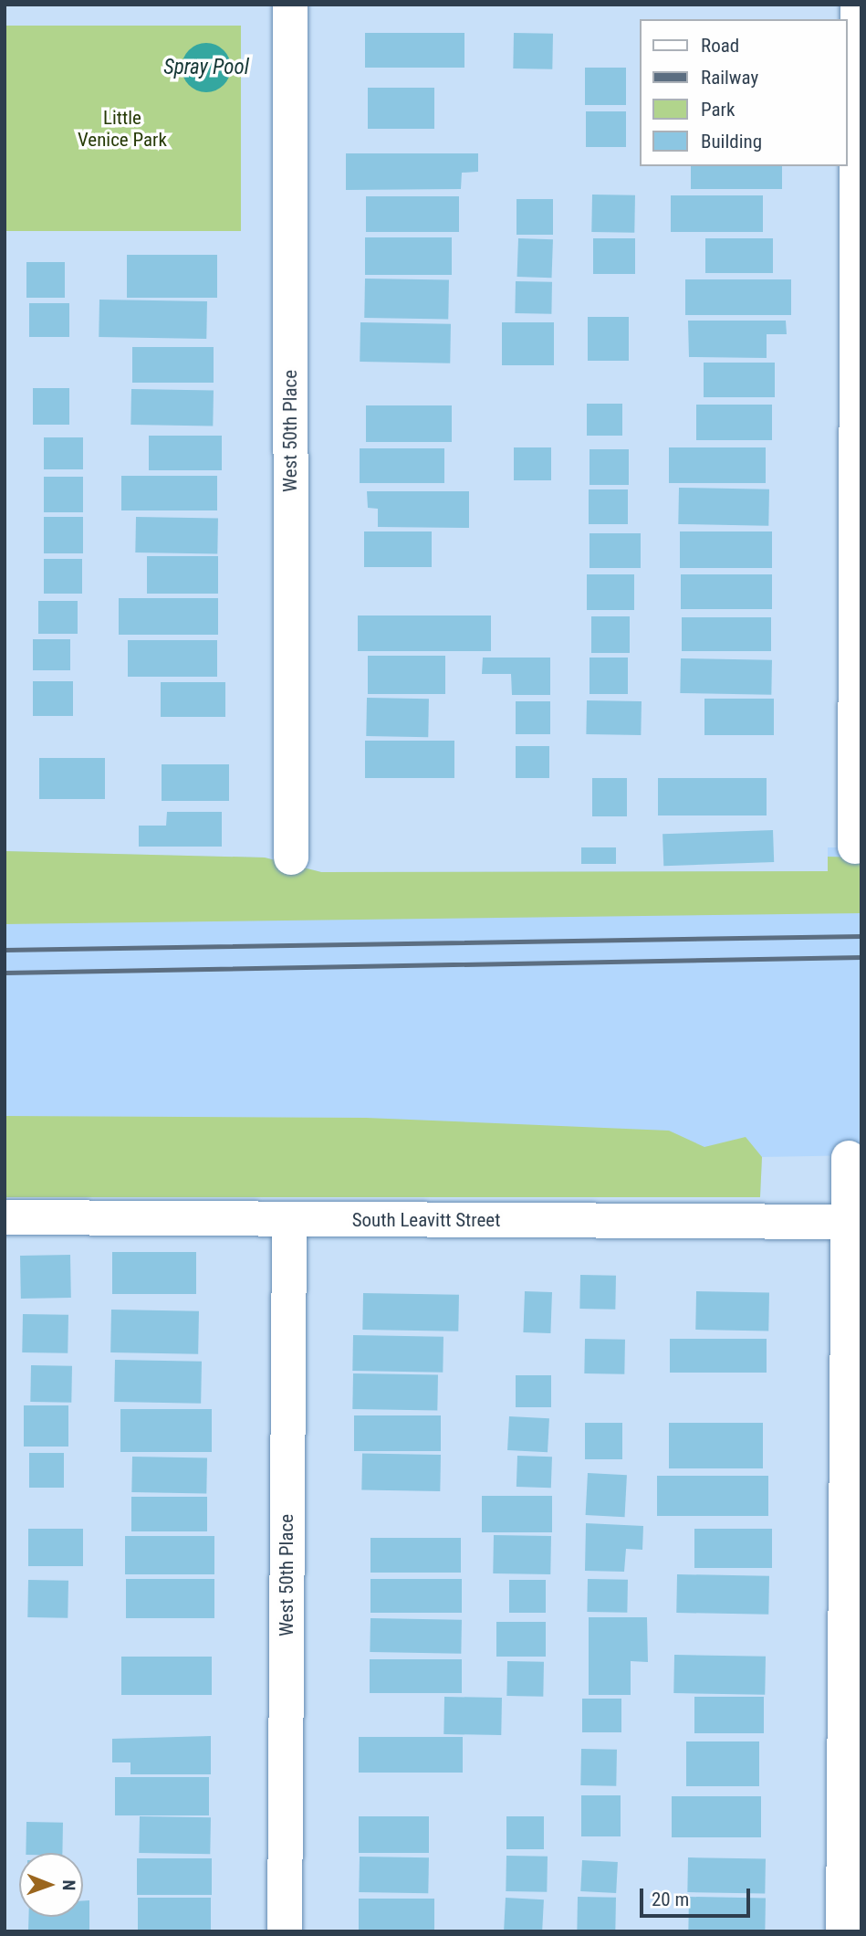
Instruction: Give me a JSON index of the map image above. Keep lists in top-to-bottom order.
{
  "streets": {
    "street": ["West 50th Place", "South Leavitt Street"]
  },
  "crossings": [
    ["West 50th Place", "South Leavitt Street"]
  ],
  "water": ["Spray Pool"],
  "parks": ["Little Venice Park"],
  "legend": [
    "Road",
    "Railway",
    "Park",
    "Building"
  ],
  "scale_bar": "20 m",
  "north": "right"
}
